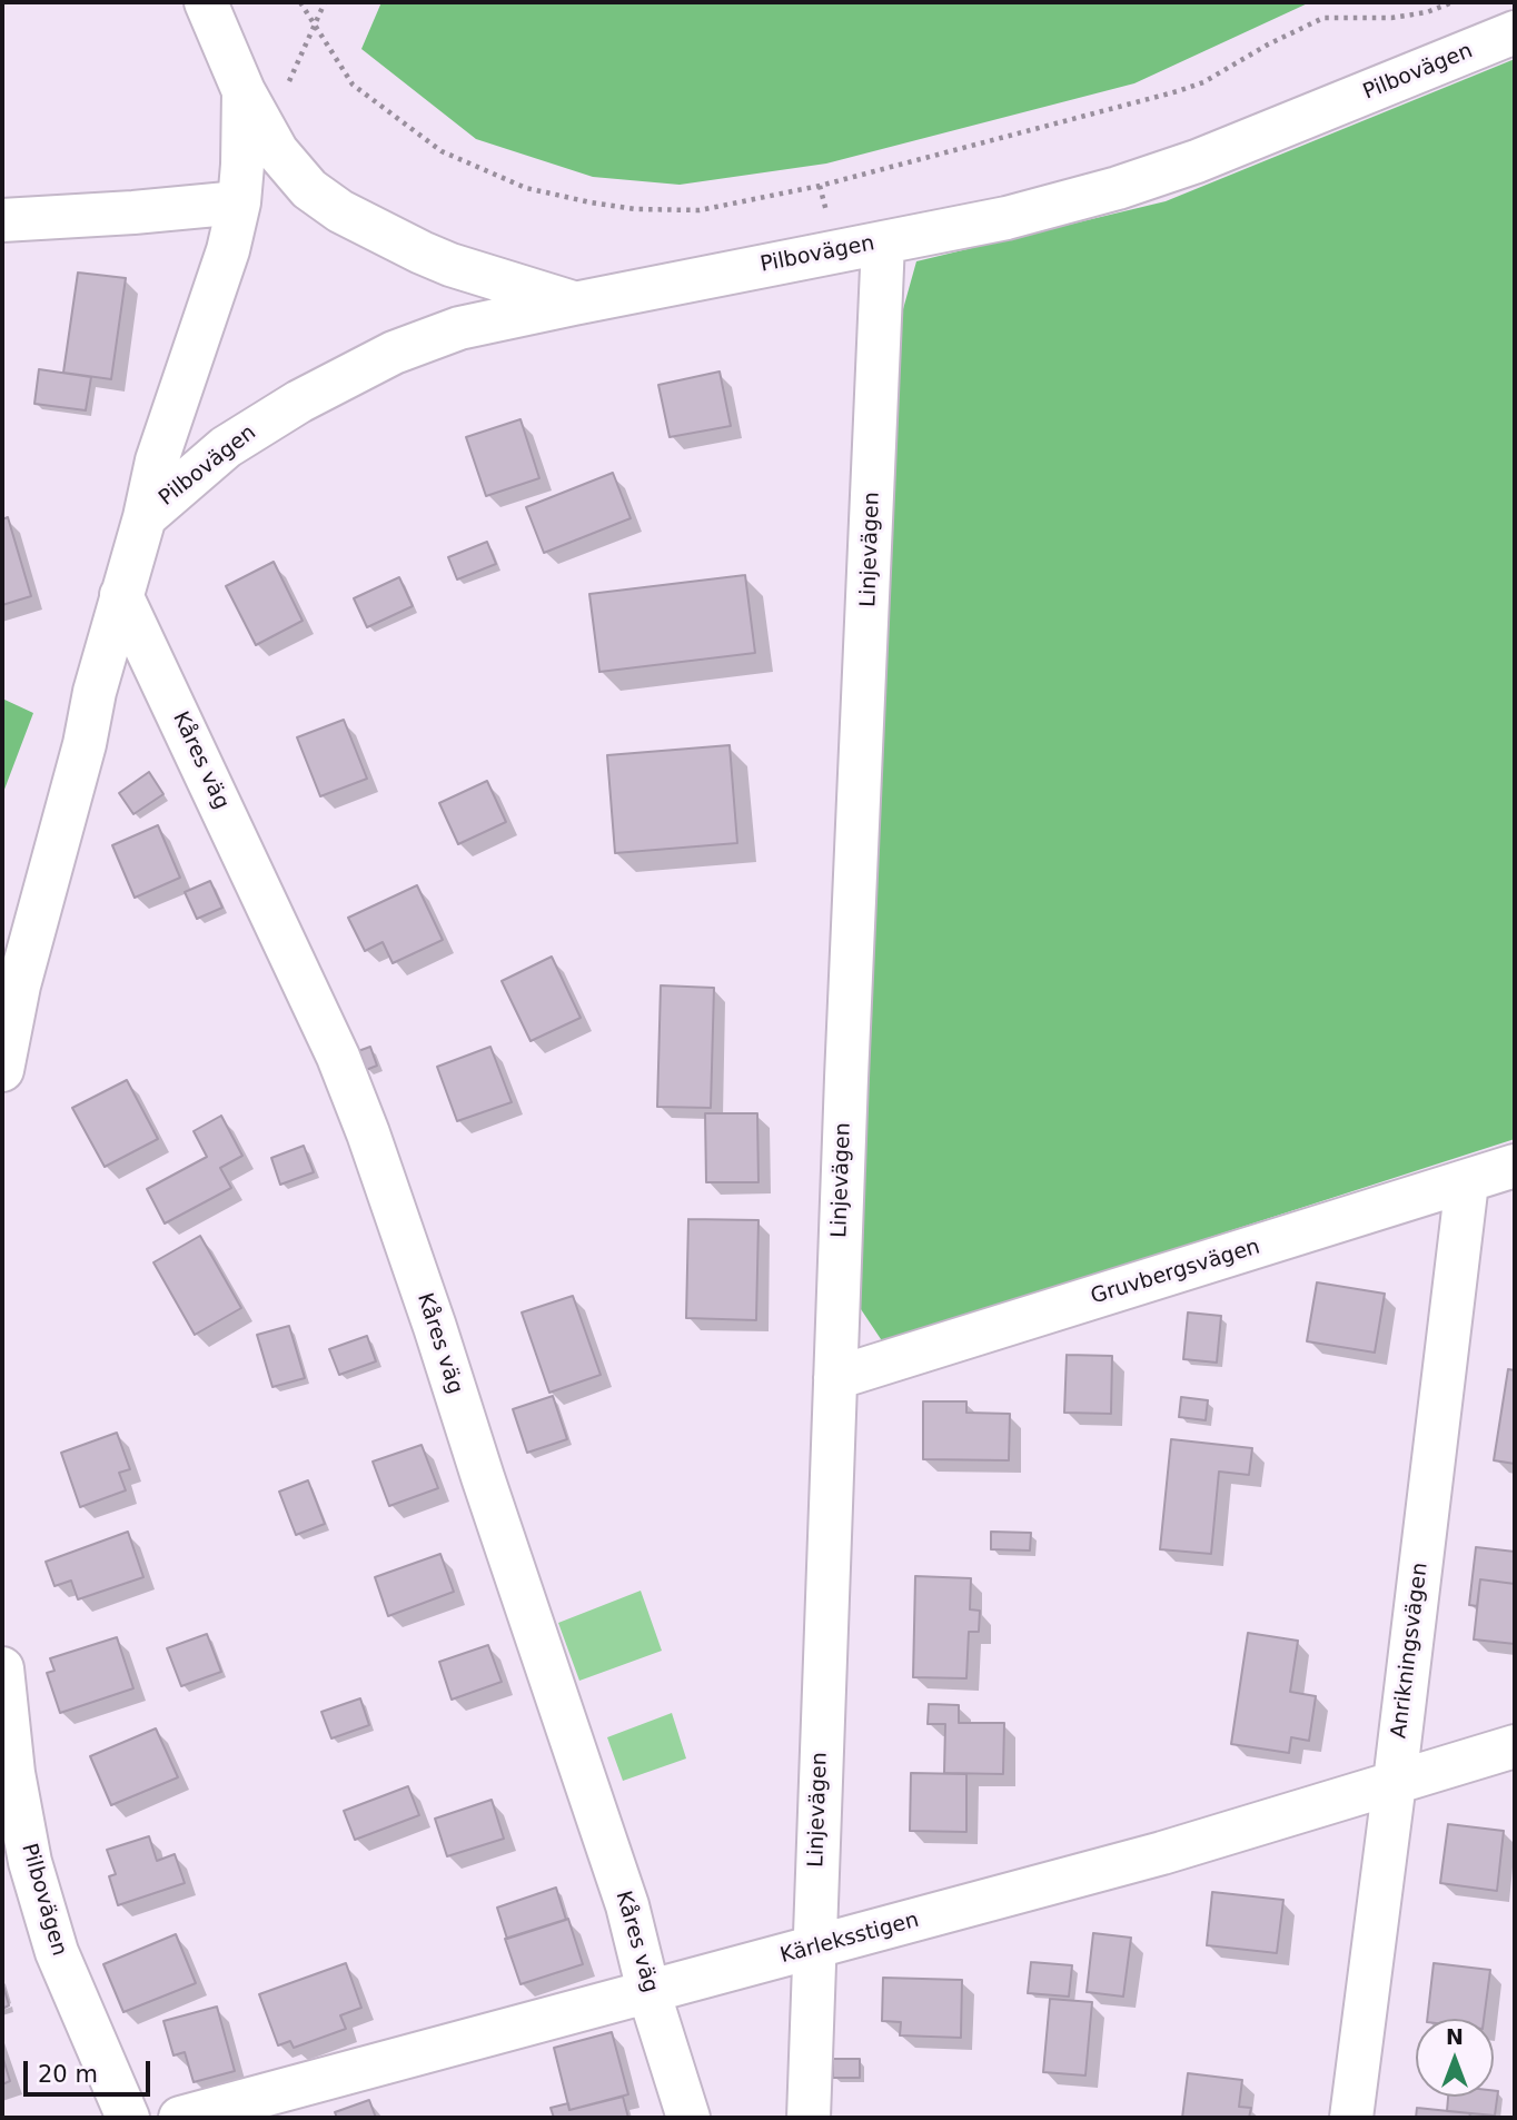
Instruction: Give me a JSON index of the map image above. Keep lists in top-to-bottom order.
{
  "streets": {
    "street": [
      "Pilbovägen",
      "Linjevägen",
      "Kåres väg",
      "Gruvbergsvägen",
      "Anrikningsvägen",
      "Kärleksstigen"
    ]
  },
  "crossings": [
    ["Pilbovägen", "Linjevägen"],
    ["Pilbovägen", "Kåres väg"],
    ["Linjevägen", "Gruvbergsvägen"],
    ["Linjevägen", "Kärleksstigen"],
    ["Kåres väg", "Kärleksstigen"],
    ["Gruvbergsvägen", "Anrikningsvägen"],
    ["Anrikningsvägen", "Kärleksstigen"]
  ],
  "scale_bar": "20 m",
  "north": "top"
}
